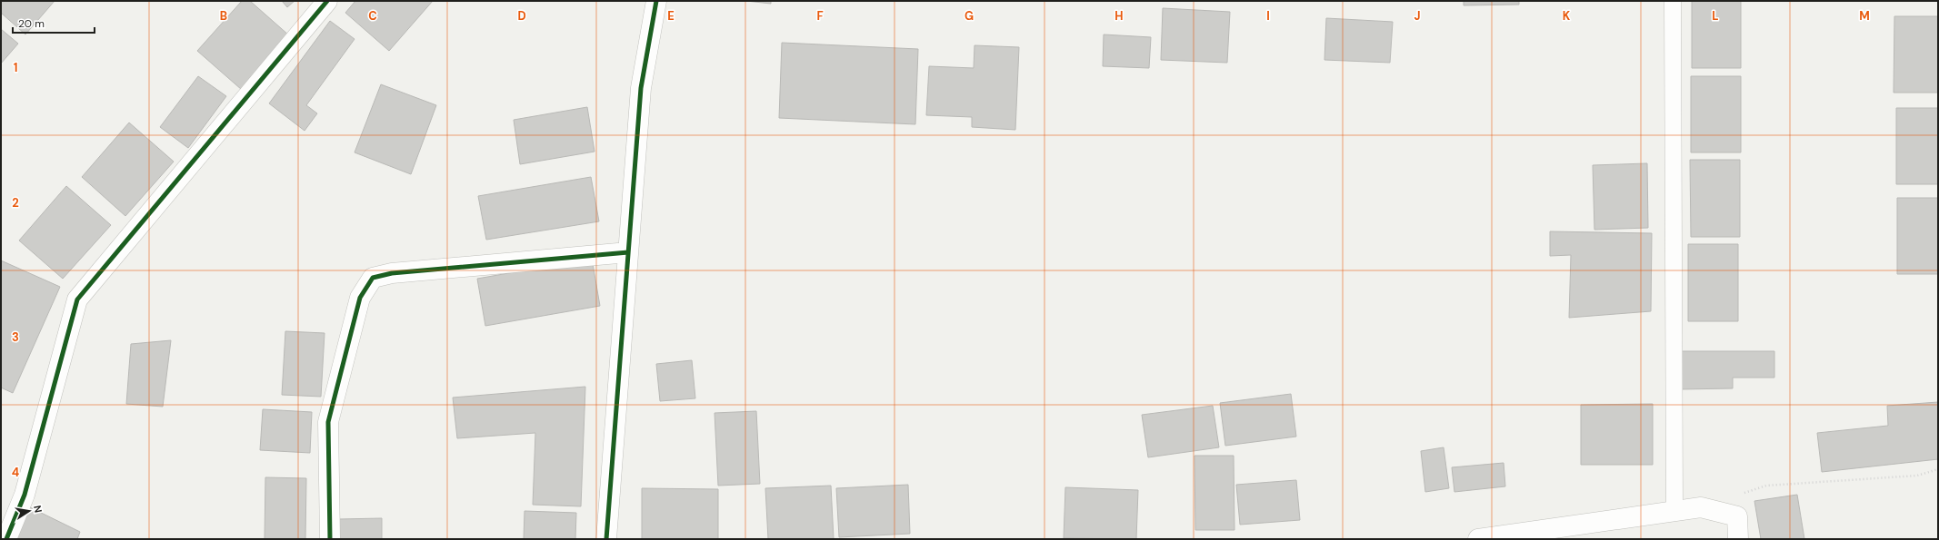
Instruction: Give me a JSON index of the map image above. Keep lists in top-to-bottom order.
{
  "scale_bar": "20 m",
  "north": "right",
  "grid": {
    "columns": [
      "B",
      "C",
      "D",
      "E",
      "F",
      "G",
      "H",
      "I",
      "J",
      "K",
      "L",
      "M"
    ],
    "rows": [
      "1",
      "2",
      "3",
      "4"
    ]
  }
}
